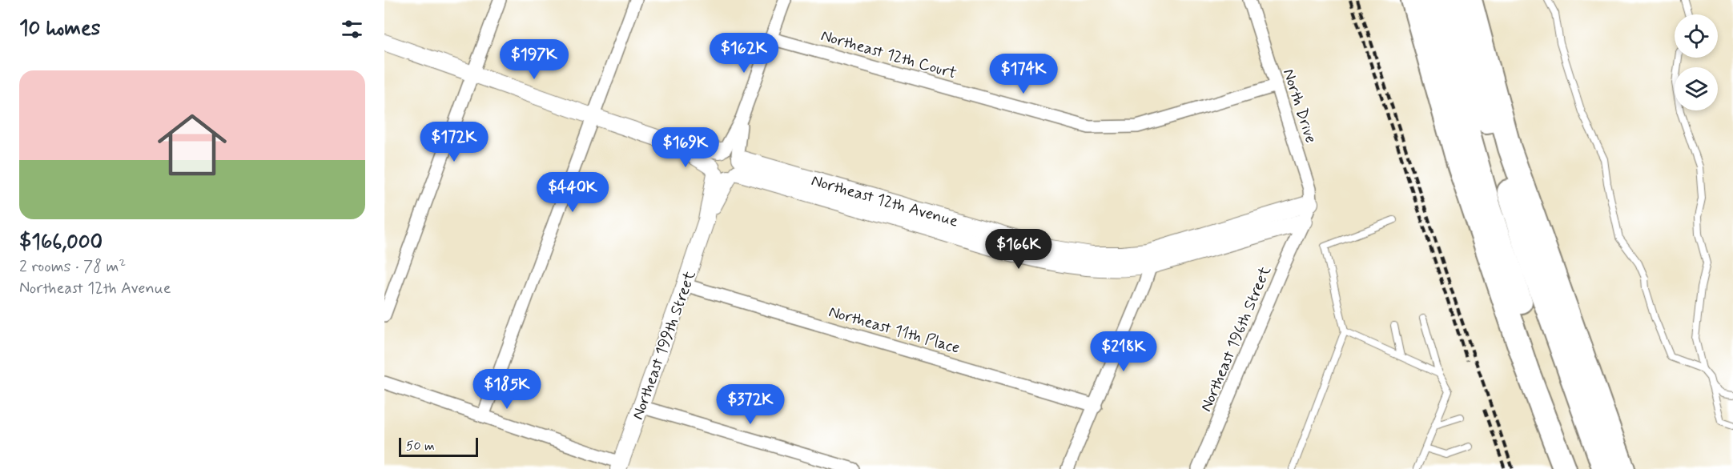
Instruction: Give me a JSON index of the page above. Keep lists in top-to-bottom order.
{
  "streets": {
    "street": [
      "Northeast 12th Court",
      "North Drive",
      "Northeast 12th Avenue",
      "Northeast 11th Place",
      "Northeast 196th Street",
      "Northeast 199th Street"
    ]
  },
  "crossings": [
    ["Northeast 12th Court", "North Drive"],
    ["Northeast 12th Court", "Northeast 199th Street"],
    ["North Drive", "Northeast 12th Avenue"],
    ["North Drive", "Northeast 196th Street"],
    ["Northeast 12th Avenue", "Northeast 196th Street"],
    ["Northeast 12th Avenue", "Northeast 199th Street"],
    ["Northeast 11th Place", "Northeast 199th Street"]
  ],
  "scale_bar": "50 m",
  "page": {
    "heading": "10 homes",
    "price": [
      "$162K",
      "$197K",
      "$174K",
      "$172K",
      "$169K",
      "$440K",
      "$166K",
      "$218K",
      "$185K",
      "$372K"
    ],
    "list": [
      {
        "name": "$166,000",
        "note": "2 rooms · 78 m² · Northeast 12th Avenue"
      }
    ],
    "scale": "50 m"
  }
}
